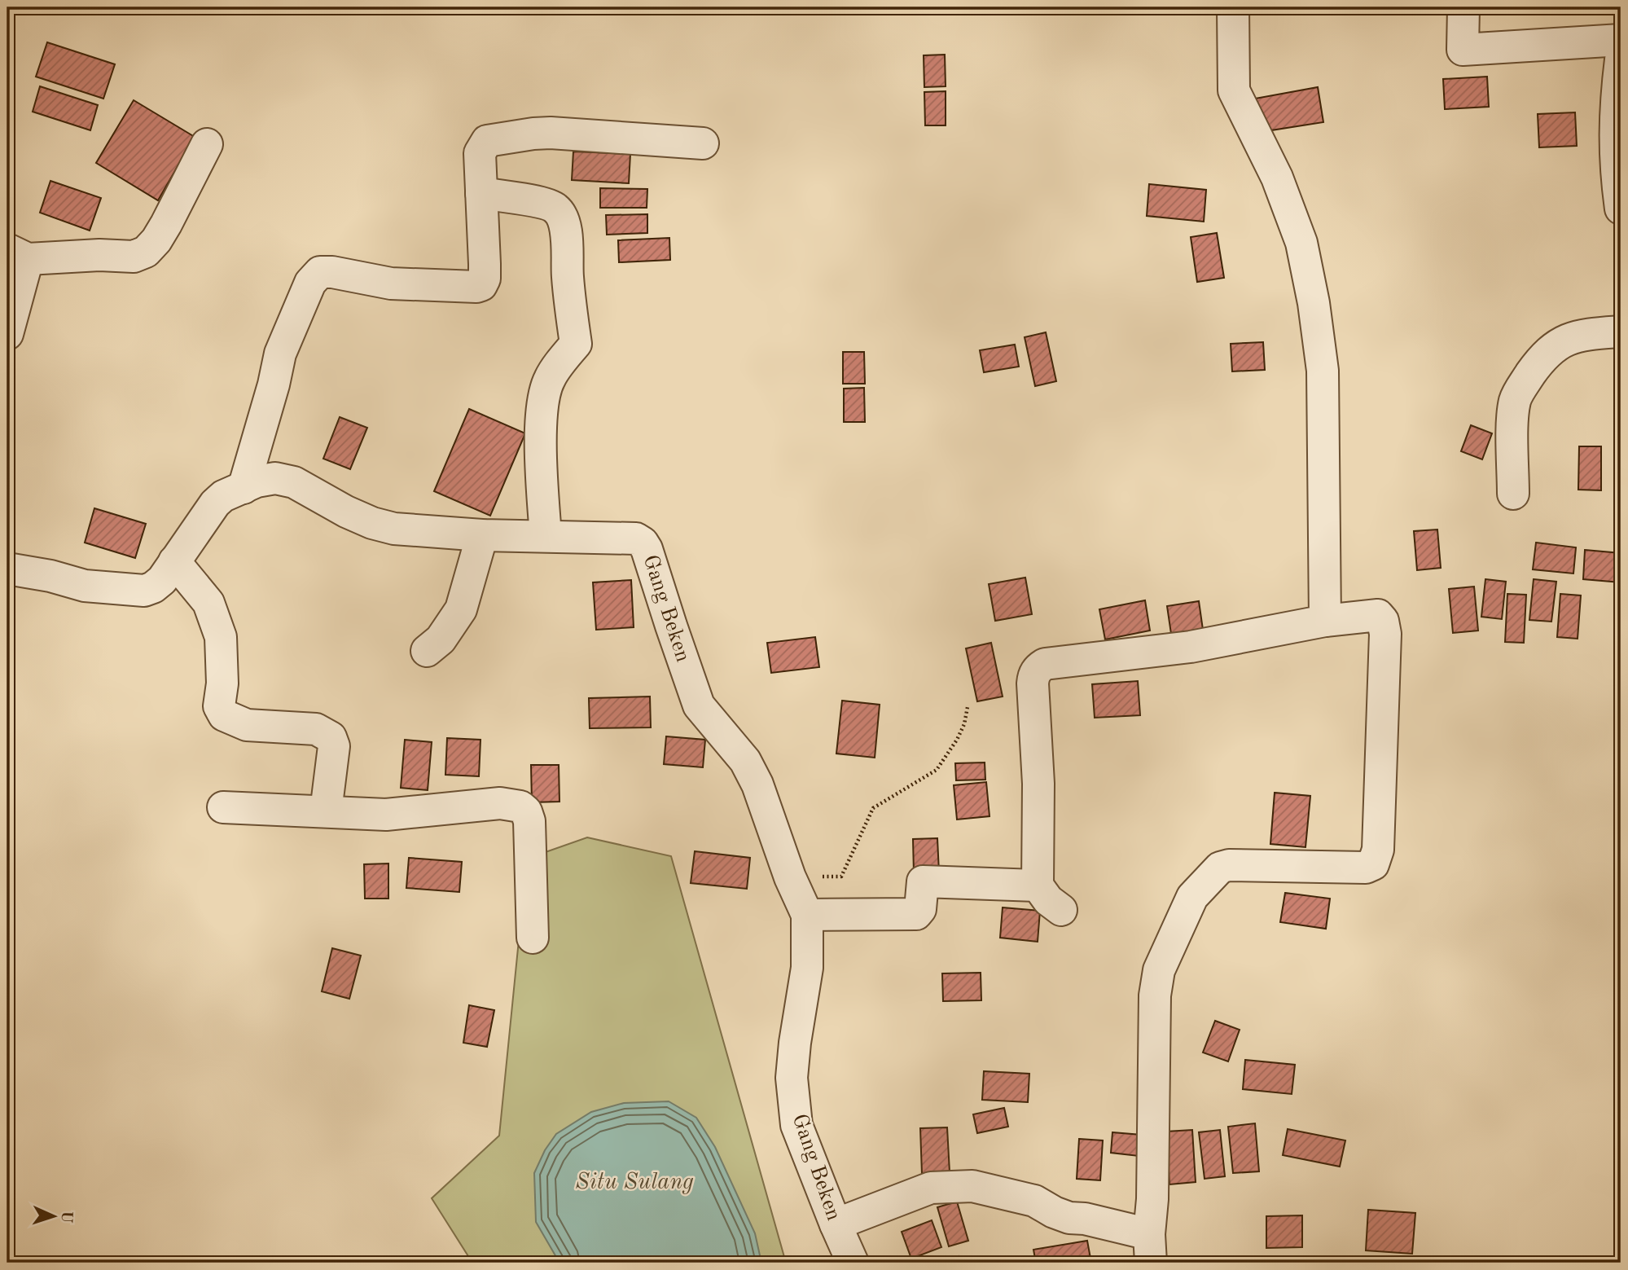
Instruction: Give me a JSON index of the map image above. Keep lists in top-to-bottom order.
{
  "streets": {
    "street": ["Gang Beken"]
  },
  "water": ["Situ Sulang"],
  "north": "right"
}
